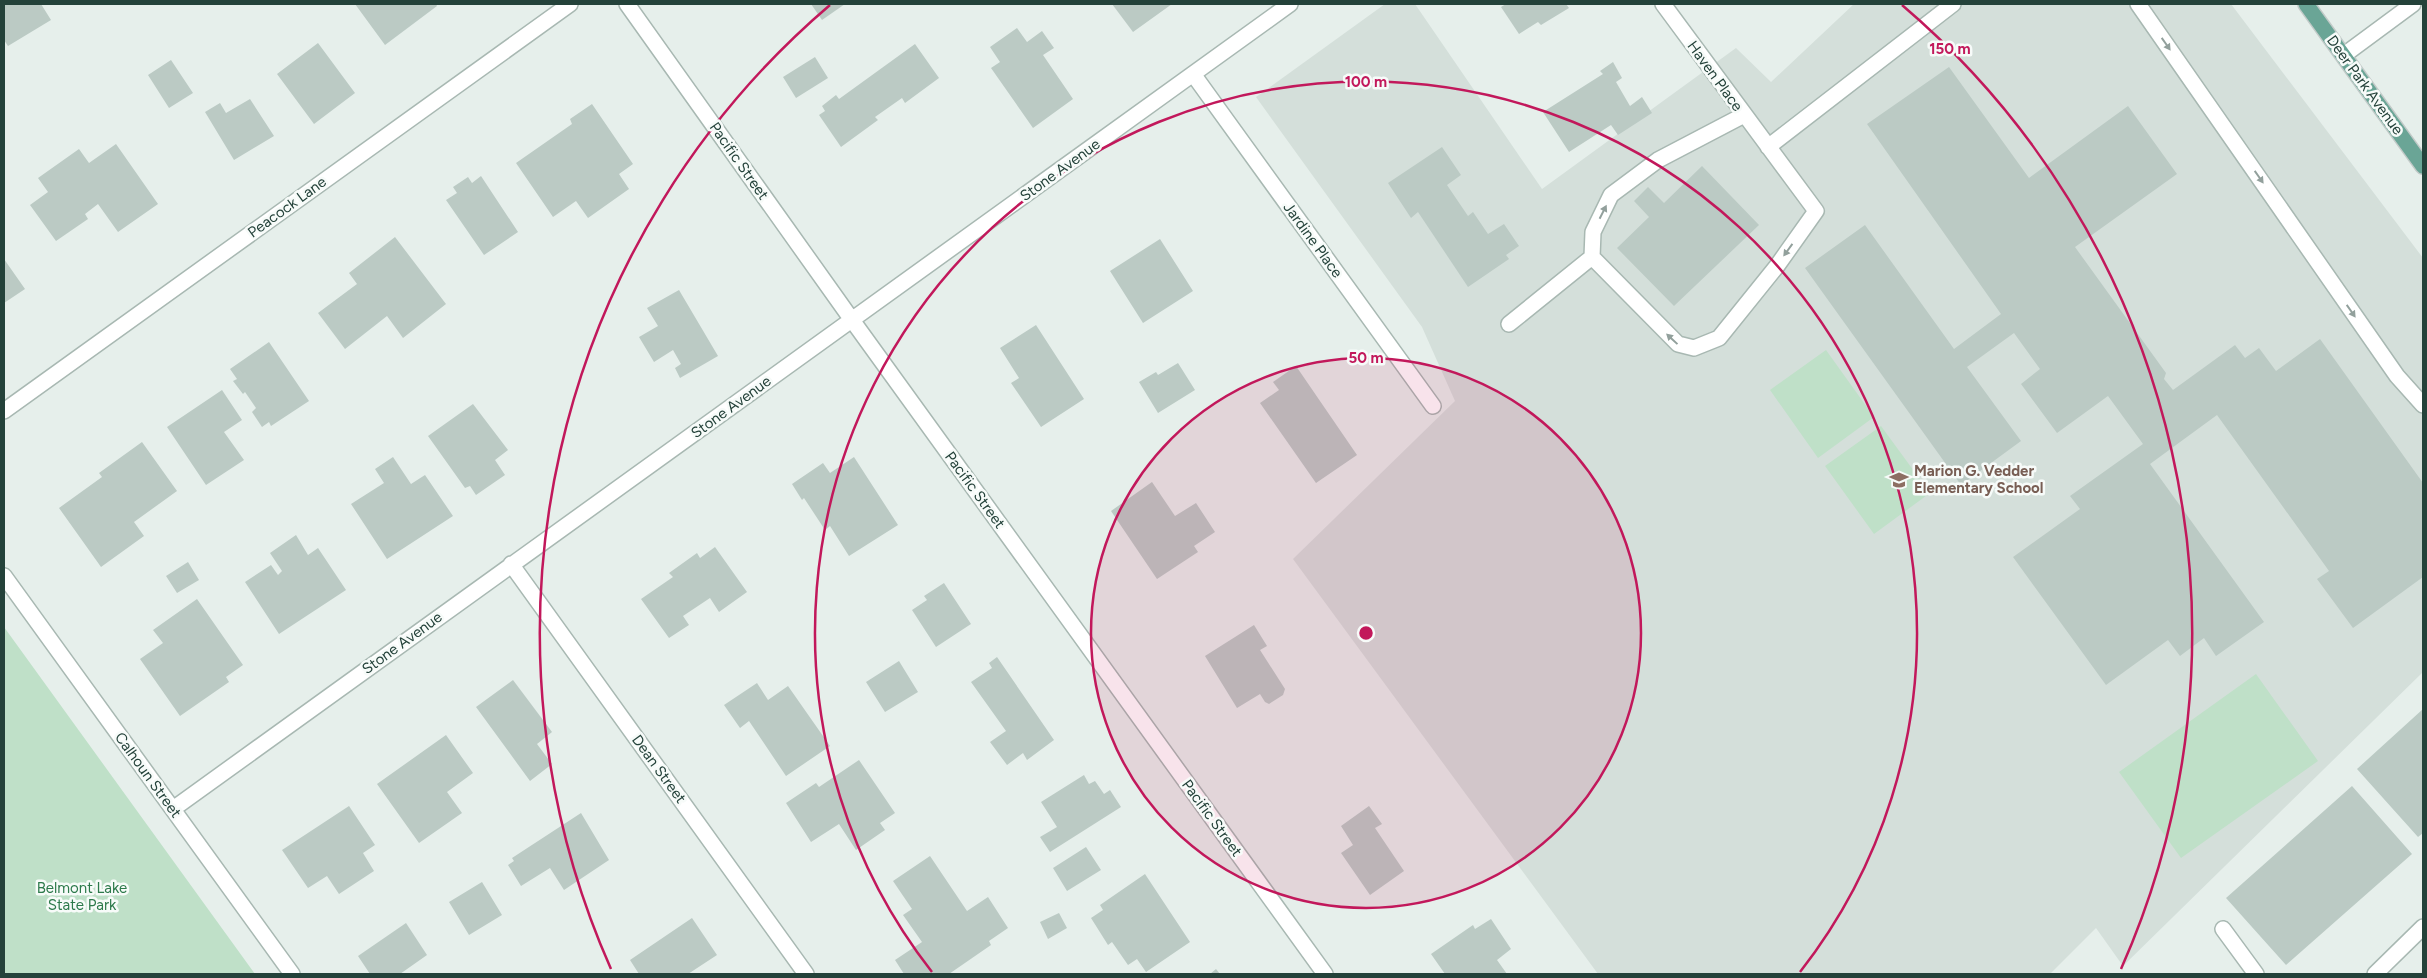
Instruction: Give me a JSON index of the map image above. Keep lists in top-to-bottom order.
{
  "streets": {
    "main road": ["Deer Park Avenue"],
    "street": [
      "Haven Place",
      "Pacific Street",
      "Stone Avenue",
      "Peacock Lane",
      "Jardine Place",
      "Dean Street",
      "Calhoun Street"
    ]
  },
  "crossings": [
    ["Pacific Street", "Stone Avenue"],
    ["Stone Avenue", "Jardine Place"],
    ["Stone Avenue", "Dean Street"],
    ["Stone Avenue", "Calhoun Street"]
  ],
  "parks": ["Belmont Lake State Park"],
  "places": {
    "school or university": ["Marion G. Vedder Elementary School"]
  },
  "rings": ["150 m", "100 m", "50 m"]
}
